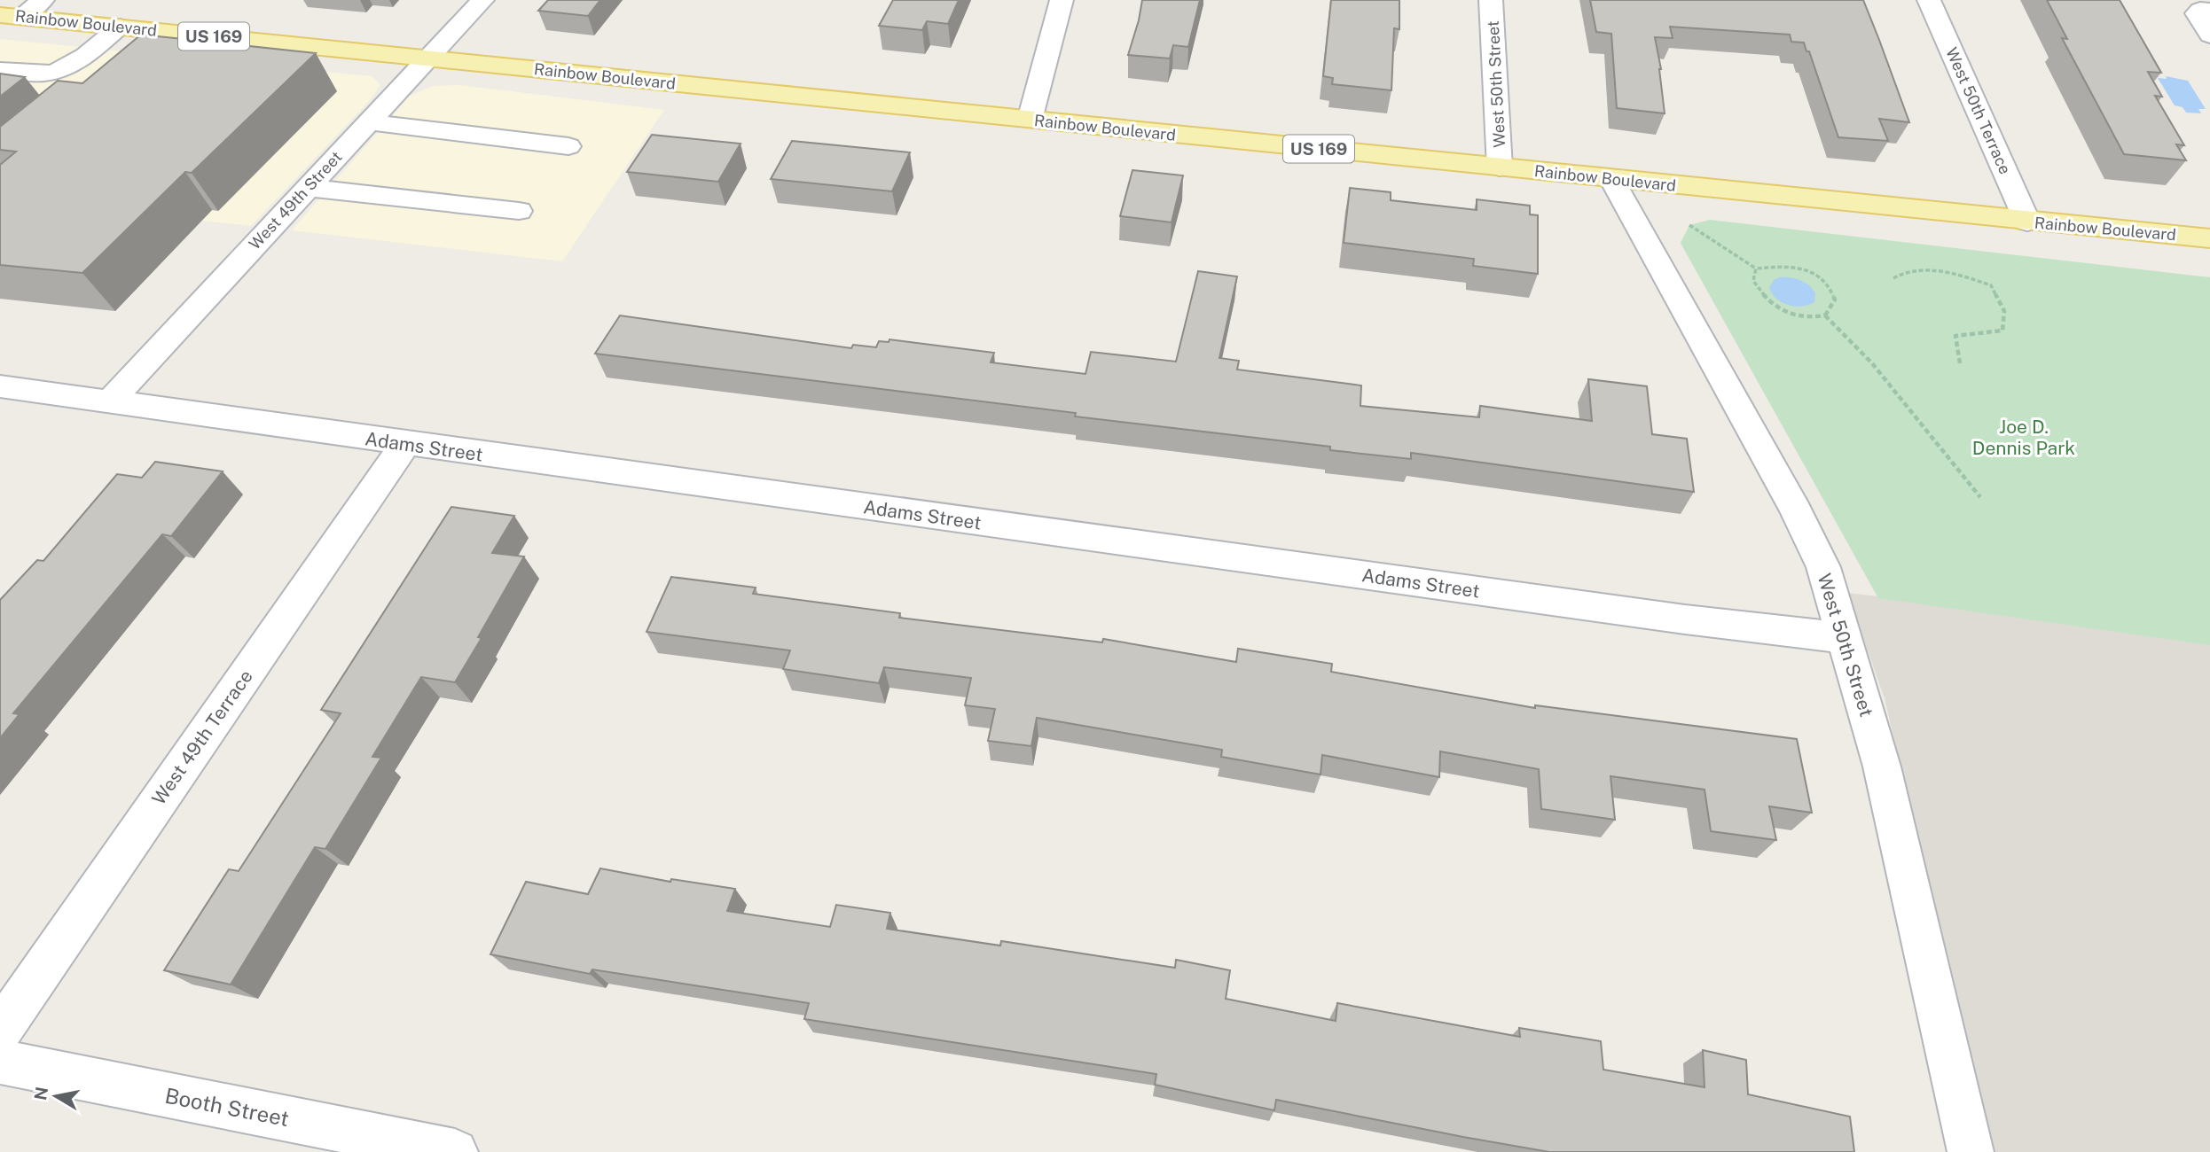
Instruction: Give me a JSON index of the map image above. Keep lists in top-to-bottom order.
{
  "streets": {
    "main road": ["Rainbow Boulevard", "US 169"],
    "street": [
      "West 50th Street",
      "West 50th Terrace",
      "West 49th Street",
      "Adams Street",
      "West 49th Terrace",
      "Booth Street"
    ]
  },
  "crossings": [
    ["Rainbow Boulevard", "West 50th Street"],
    ["Rainbow Boulevard", "West 50th Terrace"],
    ["Rainbow Boulevard", "West 49th Street"],
    ["West 50th Street", "Adams Street"],
    ["West 49th Street", "Adams Street"],
    ["Adams Street", "West 49th Terrace"]
  ],
  "parks": ["Joe D. Dennis Park"],
  "north": "left"
}
